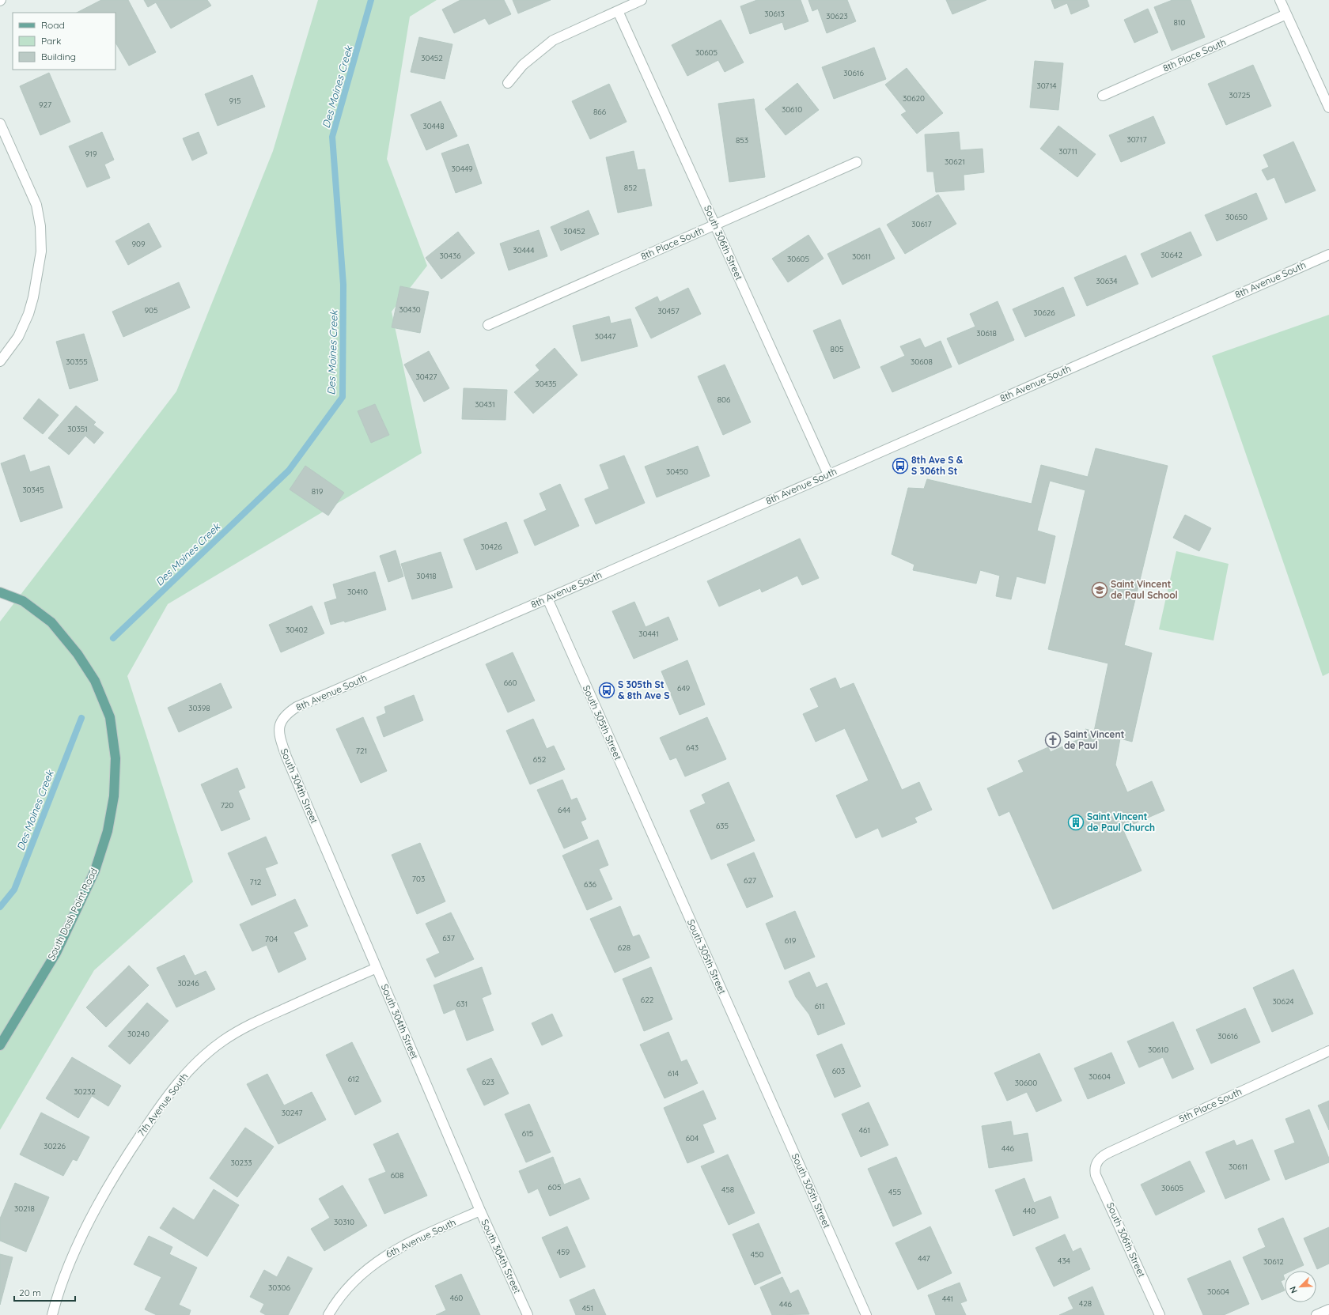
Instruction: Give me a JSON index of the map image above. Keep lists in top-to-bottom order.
{
  "streets": {
    "main road": ["South Dash Point Road"],
    "street": [
      "8th Place South",
      "South 306th Street",
      "8th Avenue South",
      "South 305th Street",
      "South 304th Street",
      "7th Avenue South",
      "5th Place South",
      "6th Avenue South"
    ]
  },
  "crossings": [
    ["8th Place South", "South 306th Street"],
    ["South 306th Street", "8th Avenue South"],
    ["South 306th Street", "5th Place South"],
    ["8th Avenue South", "South 305th Street"],
    ["8th Avenue South", "South 304th Street"],
    ["South 304th Street", "7th Avenue South"],
    ["South 304th Street", "6th Avenue South"]
  ],
  "water": ["Des Moines Creek"],
  "places": {
    "bus stop": ["8th Ave S & S 306th St", "S 305th St & 8th Ave S"],
    "school or university": ["Saint Vincent de Paul School"],
    "church": ["Saint Vincent de Paul"],
    "building": ["Saint Vincent de Paul Church"]
  },
  "house_numbers": [
    "30613",
    "30623",
    "810",
    "30605",
    "30452",
    "30616",
    "30714",
    "30725",
    "30620",
    "915",
    "927",
    "30610",
    "866",
    "30448",
    "30717",
    "853",
    "30711",
    "919",
    "30621",
    "30449",
    "852",
    "30650",
    "30617",
    "30452",
    "909",
    "30444",
    "30642",
    "30436",
    "30611",
    "30605",
    "30634",
    "30430",
    "905",
    "30457",
    "30626",
    "30618",
    "30447",
    "805",
    "30355",
    "30608",
    "30427",
    "30435",
    "806",
    "30431",
    "30351",
    "30450",
    "30345",
    "819",
    "30426",
    "30418",
    "30410",
    "30402",
    "30441",
    "660",
    "649",
    "30398",
    "643",
    "721",
    "652",
    "720",
    "644",
    "635",
    "703",
    "627",
    "712",
    "636",
    "637",
    "704",
    "619",
    "628",
    "30246",
    "622",
    "30624",
    "631",
    "611",
    "30240",
    "30616",
    "30610",
    "603",
    "614",
    "30604",
    "612",
    "623",
    "30600",
    "30232",
    "30247",
    "461",
    "615",
    "604",
    "30226",
    "446",
    "30233",
    "30611",
    "608",
    "605",
    "30605",
    "458",
    "455",
    "30218",
    "440",
    "30310",
    "459",
    "450",
    "447",
    "434",
    "30612",
    "30306",
    "30604",
    "460",
    "441",
    "428",
    "446",
    "451"
  ],
  "legend": ["Road", "Park", "Building"],
  "scale_bar": "20 m",
  "north": "bottom left"
}
